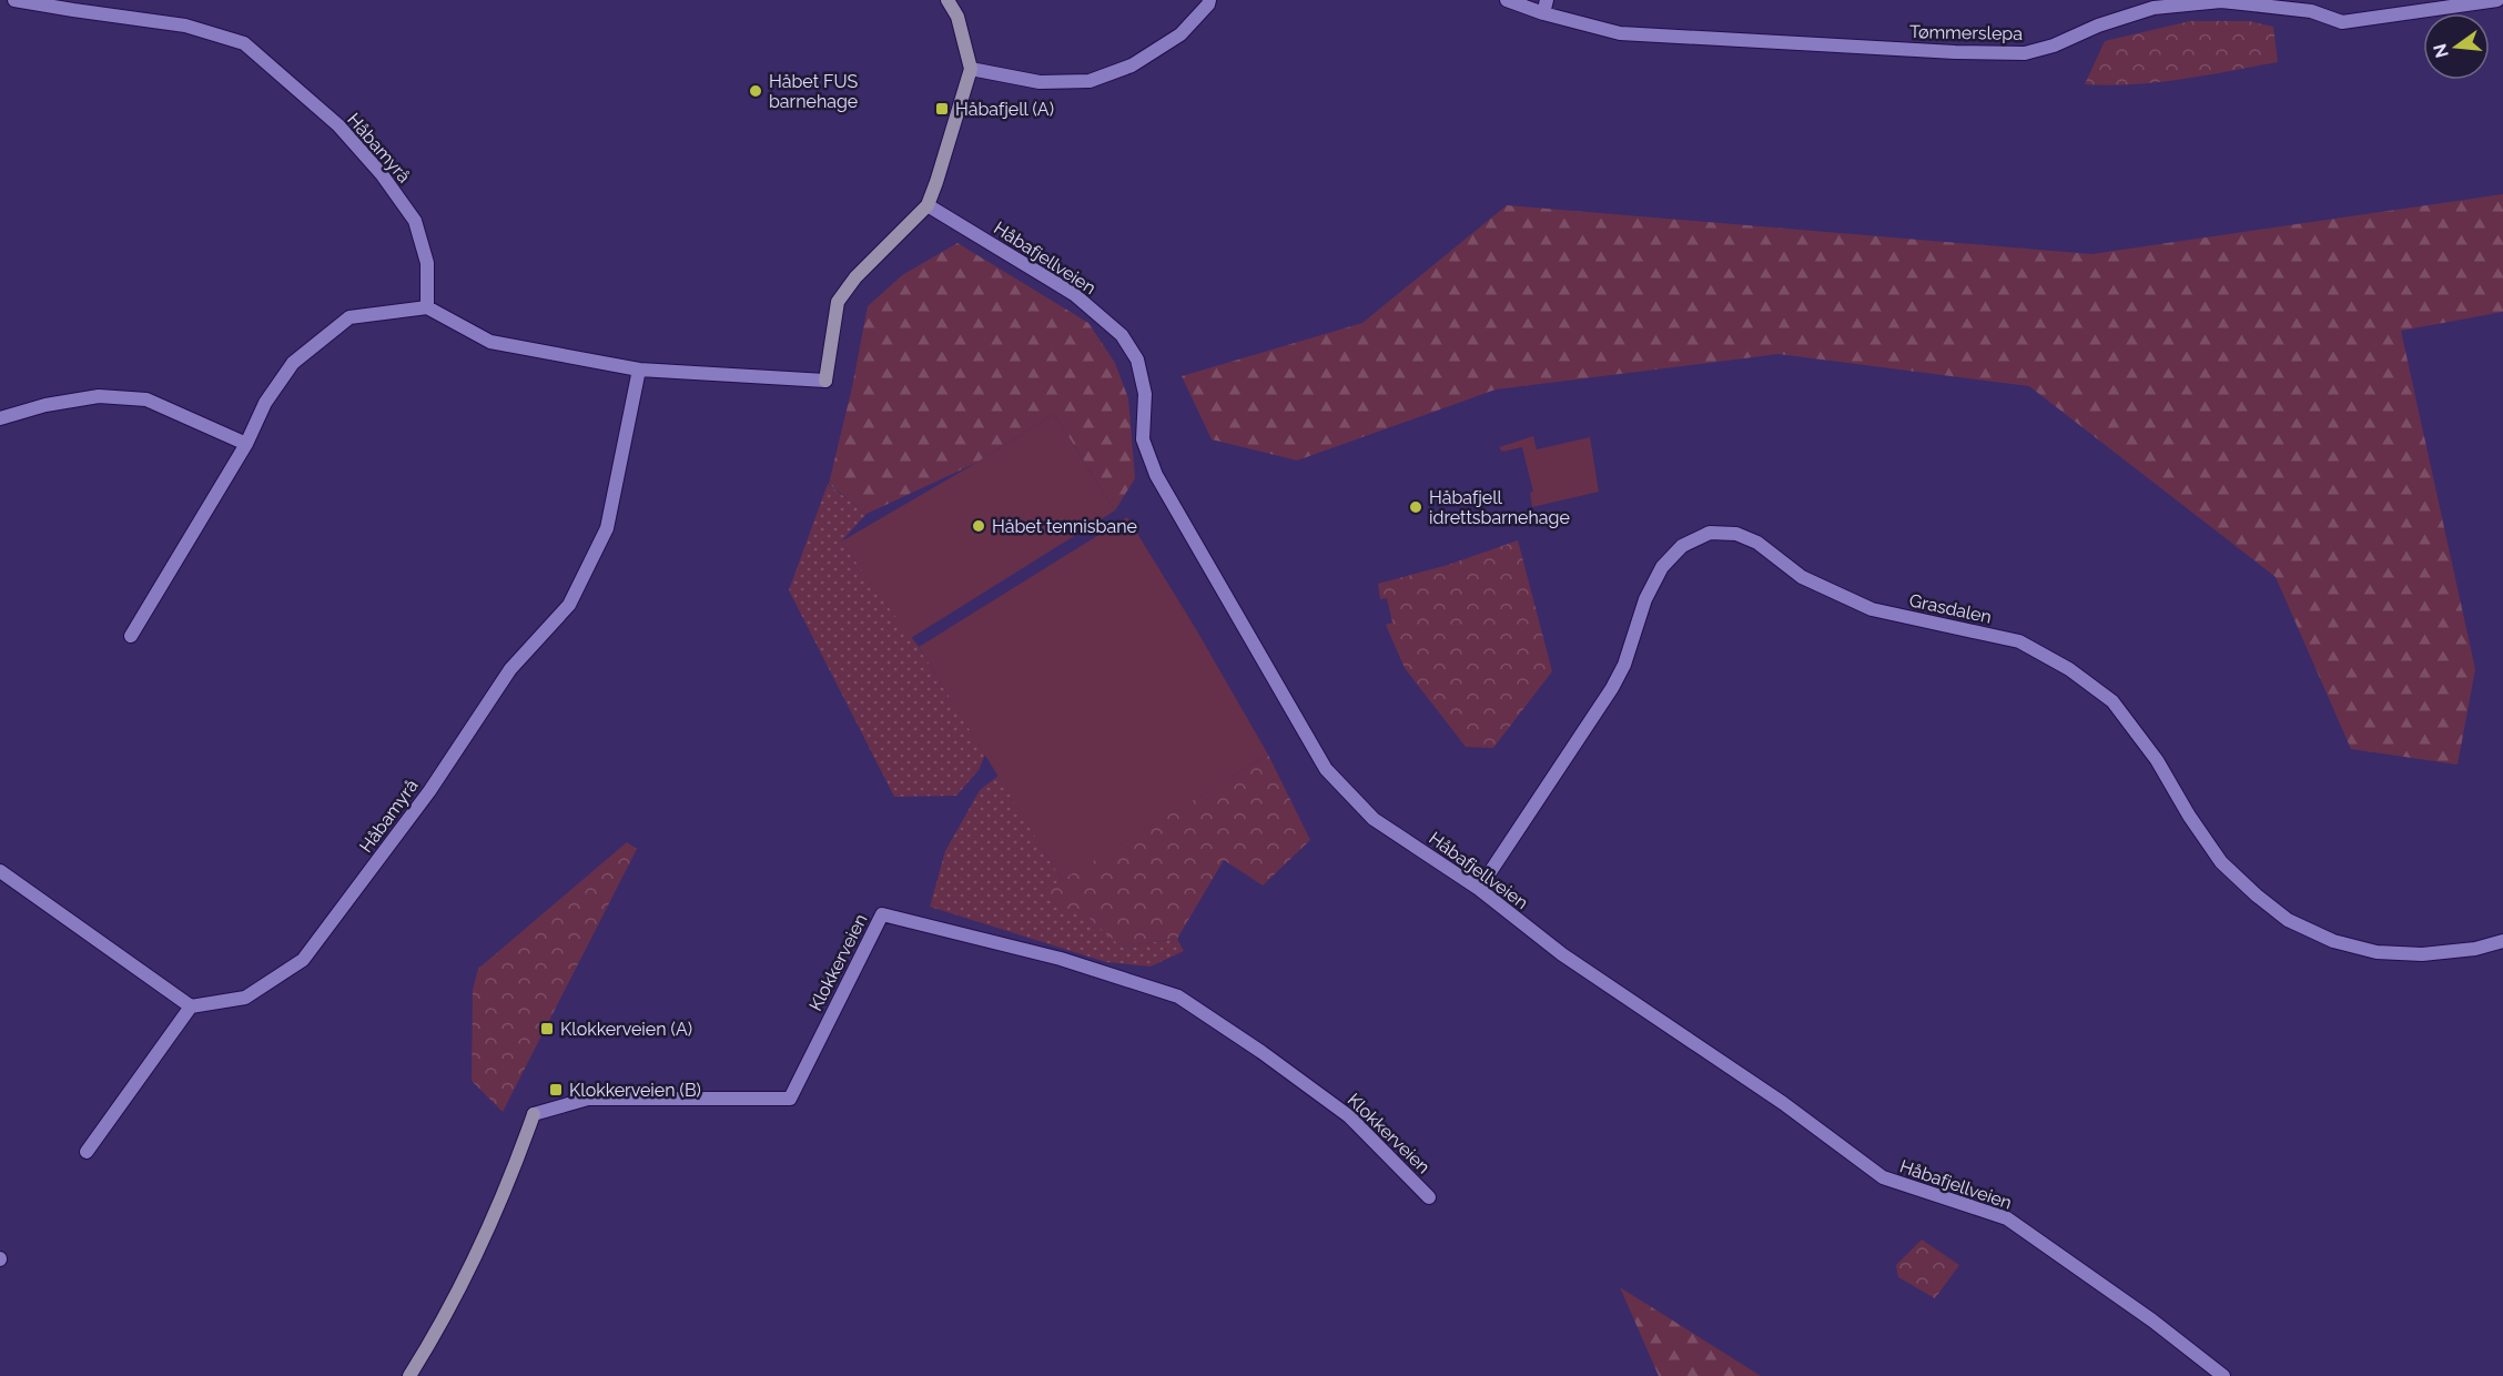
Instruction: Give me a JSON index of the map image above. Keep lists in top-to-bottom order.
{
  "streets": {
    "street": [
      "Tømmerslepa",
      "Håbamyrå",
      "Håbafjellveien",
      "Grasdalen",
      "Klokkerveien"
    ]
  },
  "crossings": [
    ["Håbafjellveien", "Grasdalen"]
  ],
  "places": {
    "other": ["Håbet FUS barnehage", "Håbafjell idrettsbarnehage", "Håbet tennisbane"],
    "transit": ["Håbafjell (A)", "Klokkerveien (A)", "Klokkerveien (B)"]
  },
  "north": "left"
}
